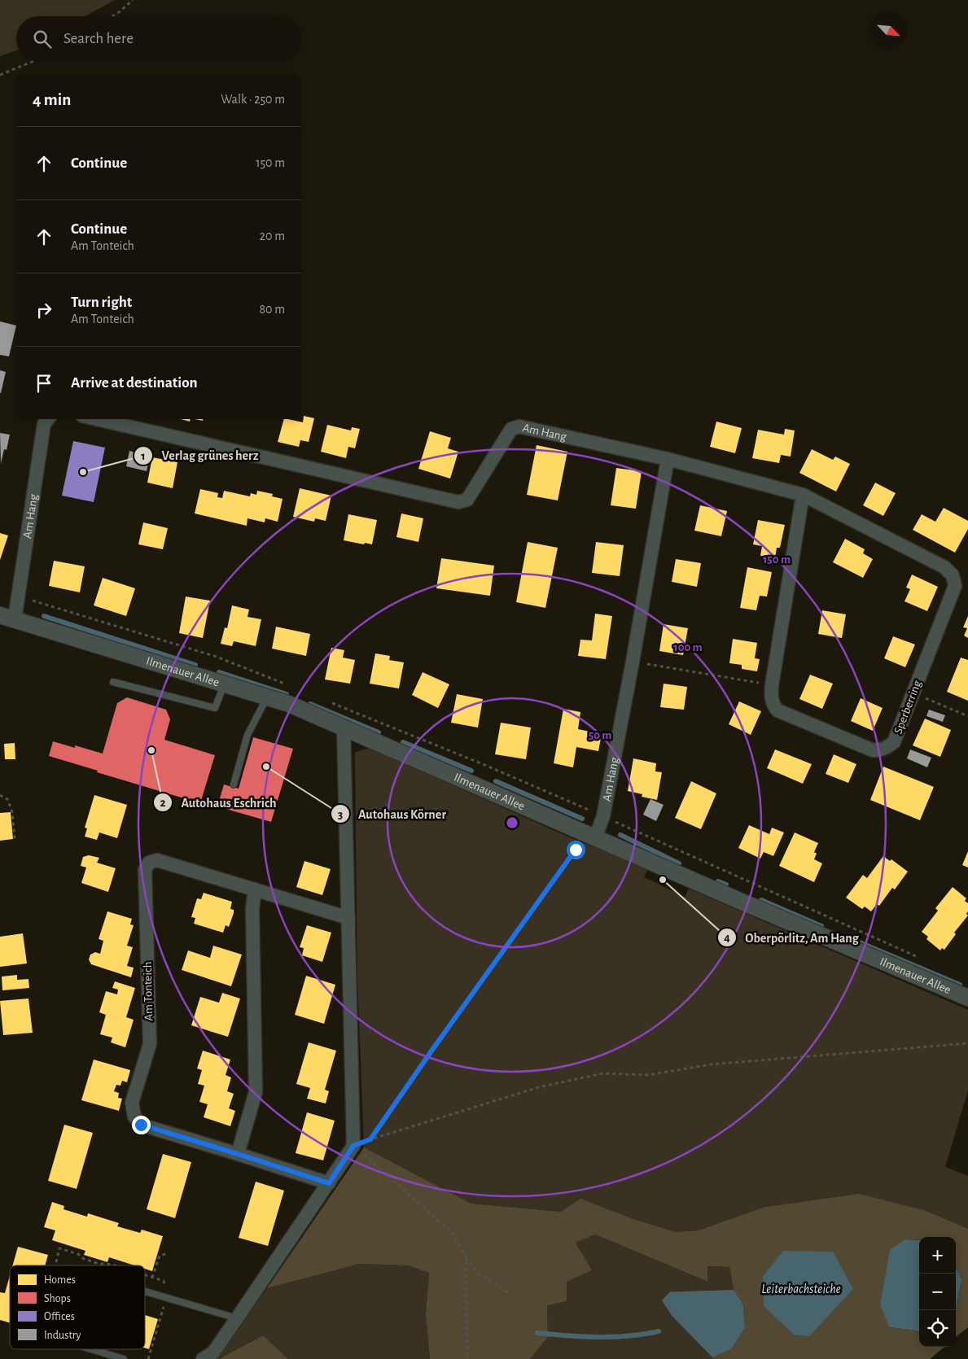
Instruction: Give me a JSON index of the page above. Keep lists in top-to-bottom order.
{
  "streets": {
    "street": [
      "Am Hang",
      "Ilmenauer Allee",
      "Sperberring",
      "Am Tonteich"
    ]
  },
  "crossings": [
    ["Am Hang", "Ilmenauer Allee"],
    ["Am Hang", "Sperberring"]
  ],
  "water": ["Leiterbachsteiche"],
  "places": [
    "Verlag grünes herz",
    "Autohaus Eschrich",
    "Autohaus Körner",
    "Oberpörlitz, Am Hang"
  ],
  "legend": [
    "Homes",
    "Shops",
    "Offices",
    "Industry"
  ],
  "north": "bottom right",
  "page": {
    "search": "Search here",
    "heading": ["4 min", "Walk · 250 m"],
    "list": [
      ["Continue", "150 m"],
      ["Continue", "Am Tonteich", "20 m"],
      ["Turn right", "Am Tonteich", "80 m"],
      "Arrive at destination"
    ],
    "map_buttons": ["+", "−"]
  },
  "rings": ["150 m", "100 m", "50 m"]
}
